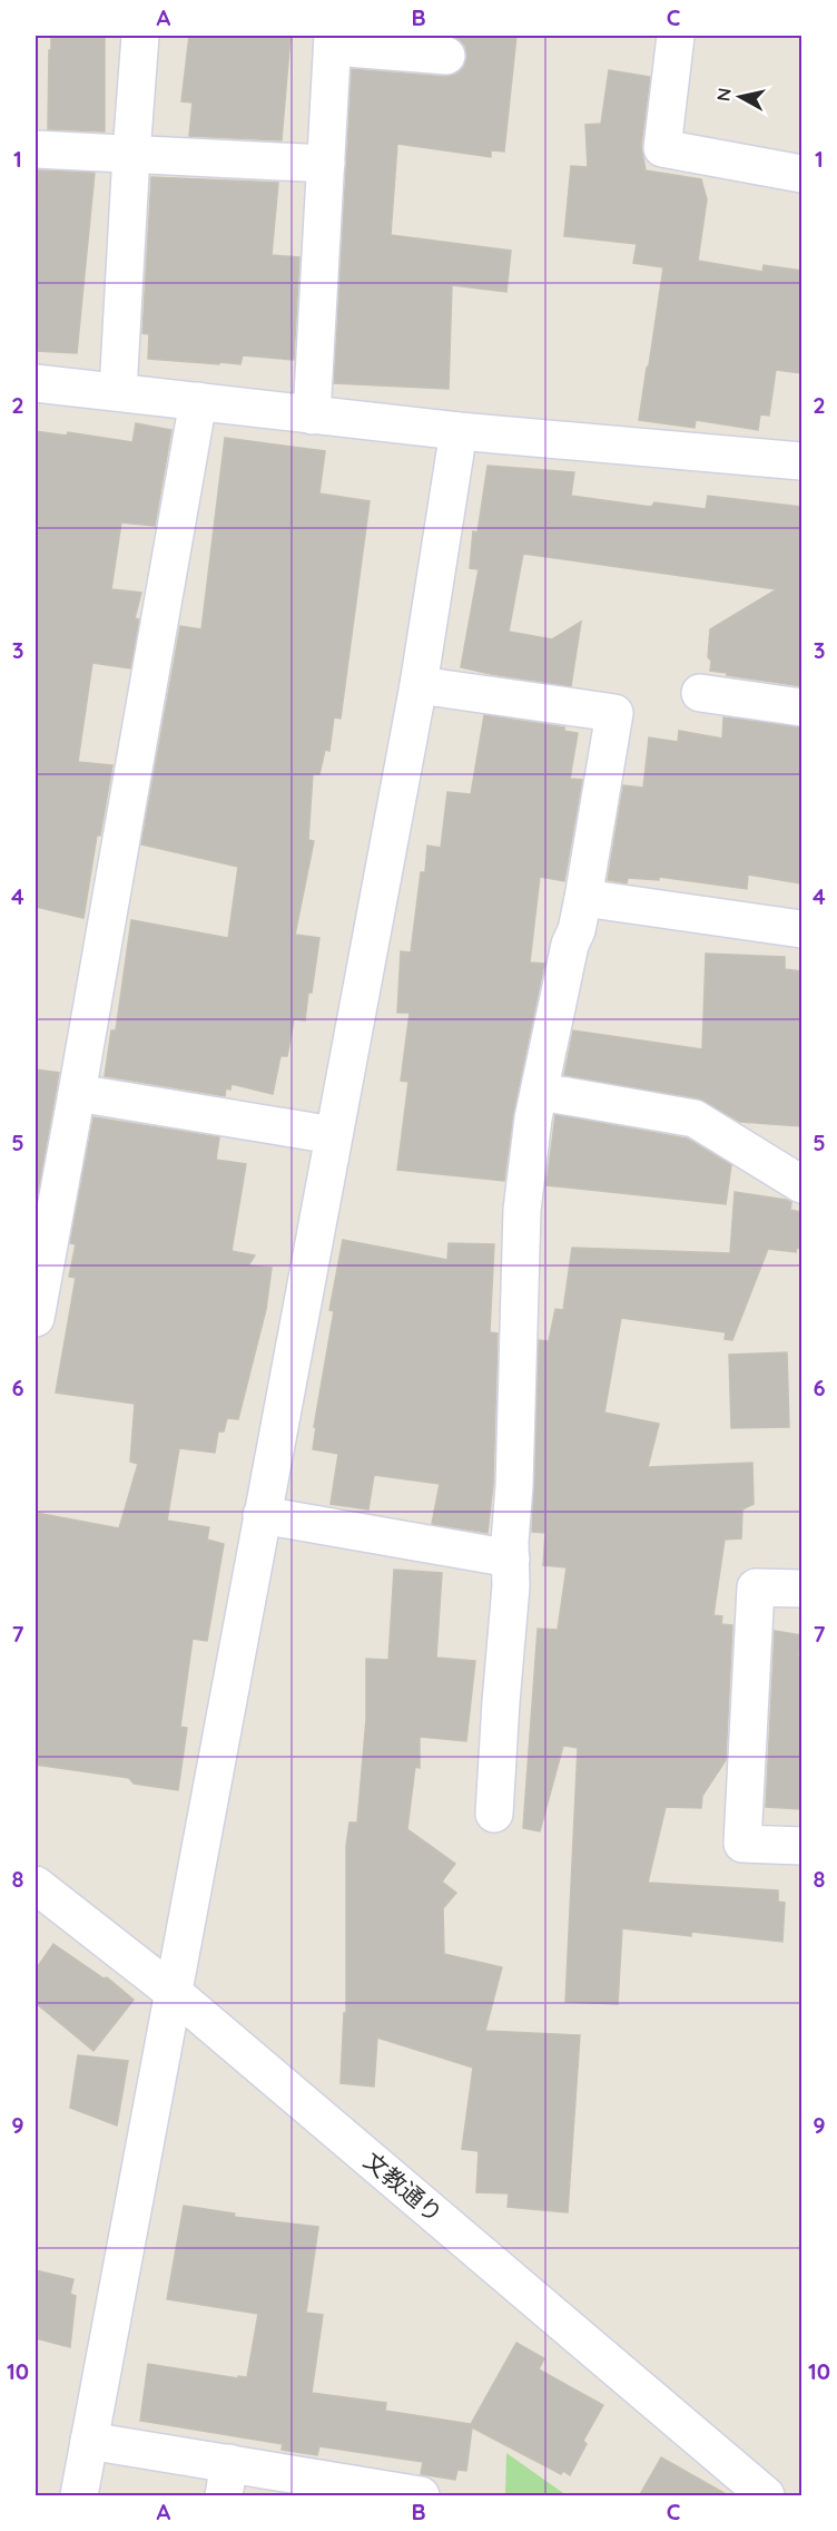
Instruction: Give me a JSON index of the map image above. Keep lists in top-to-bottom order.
{
  "streets": {
    "street": ["文教通り"]
  },
  "north": "left",
  "grid": {
    "columns": ["A", "B", "C"],
    "rows": [
      "1",
      "2",
      "3",
      "4",
      "5",
      "6",
      "7",
      "8",
      "9",
      "10"
    ]
  }
}
